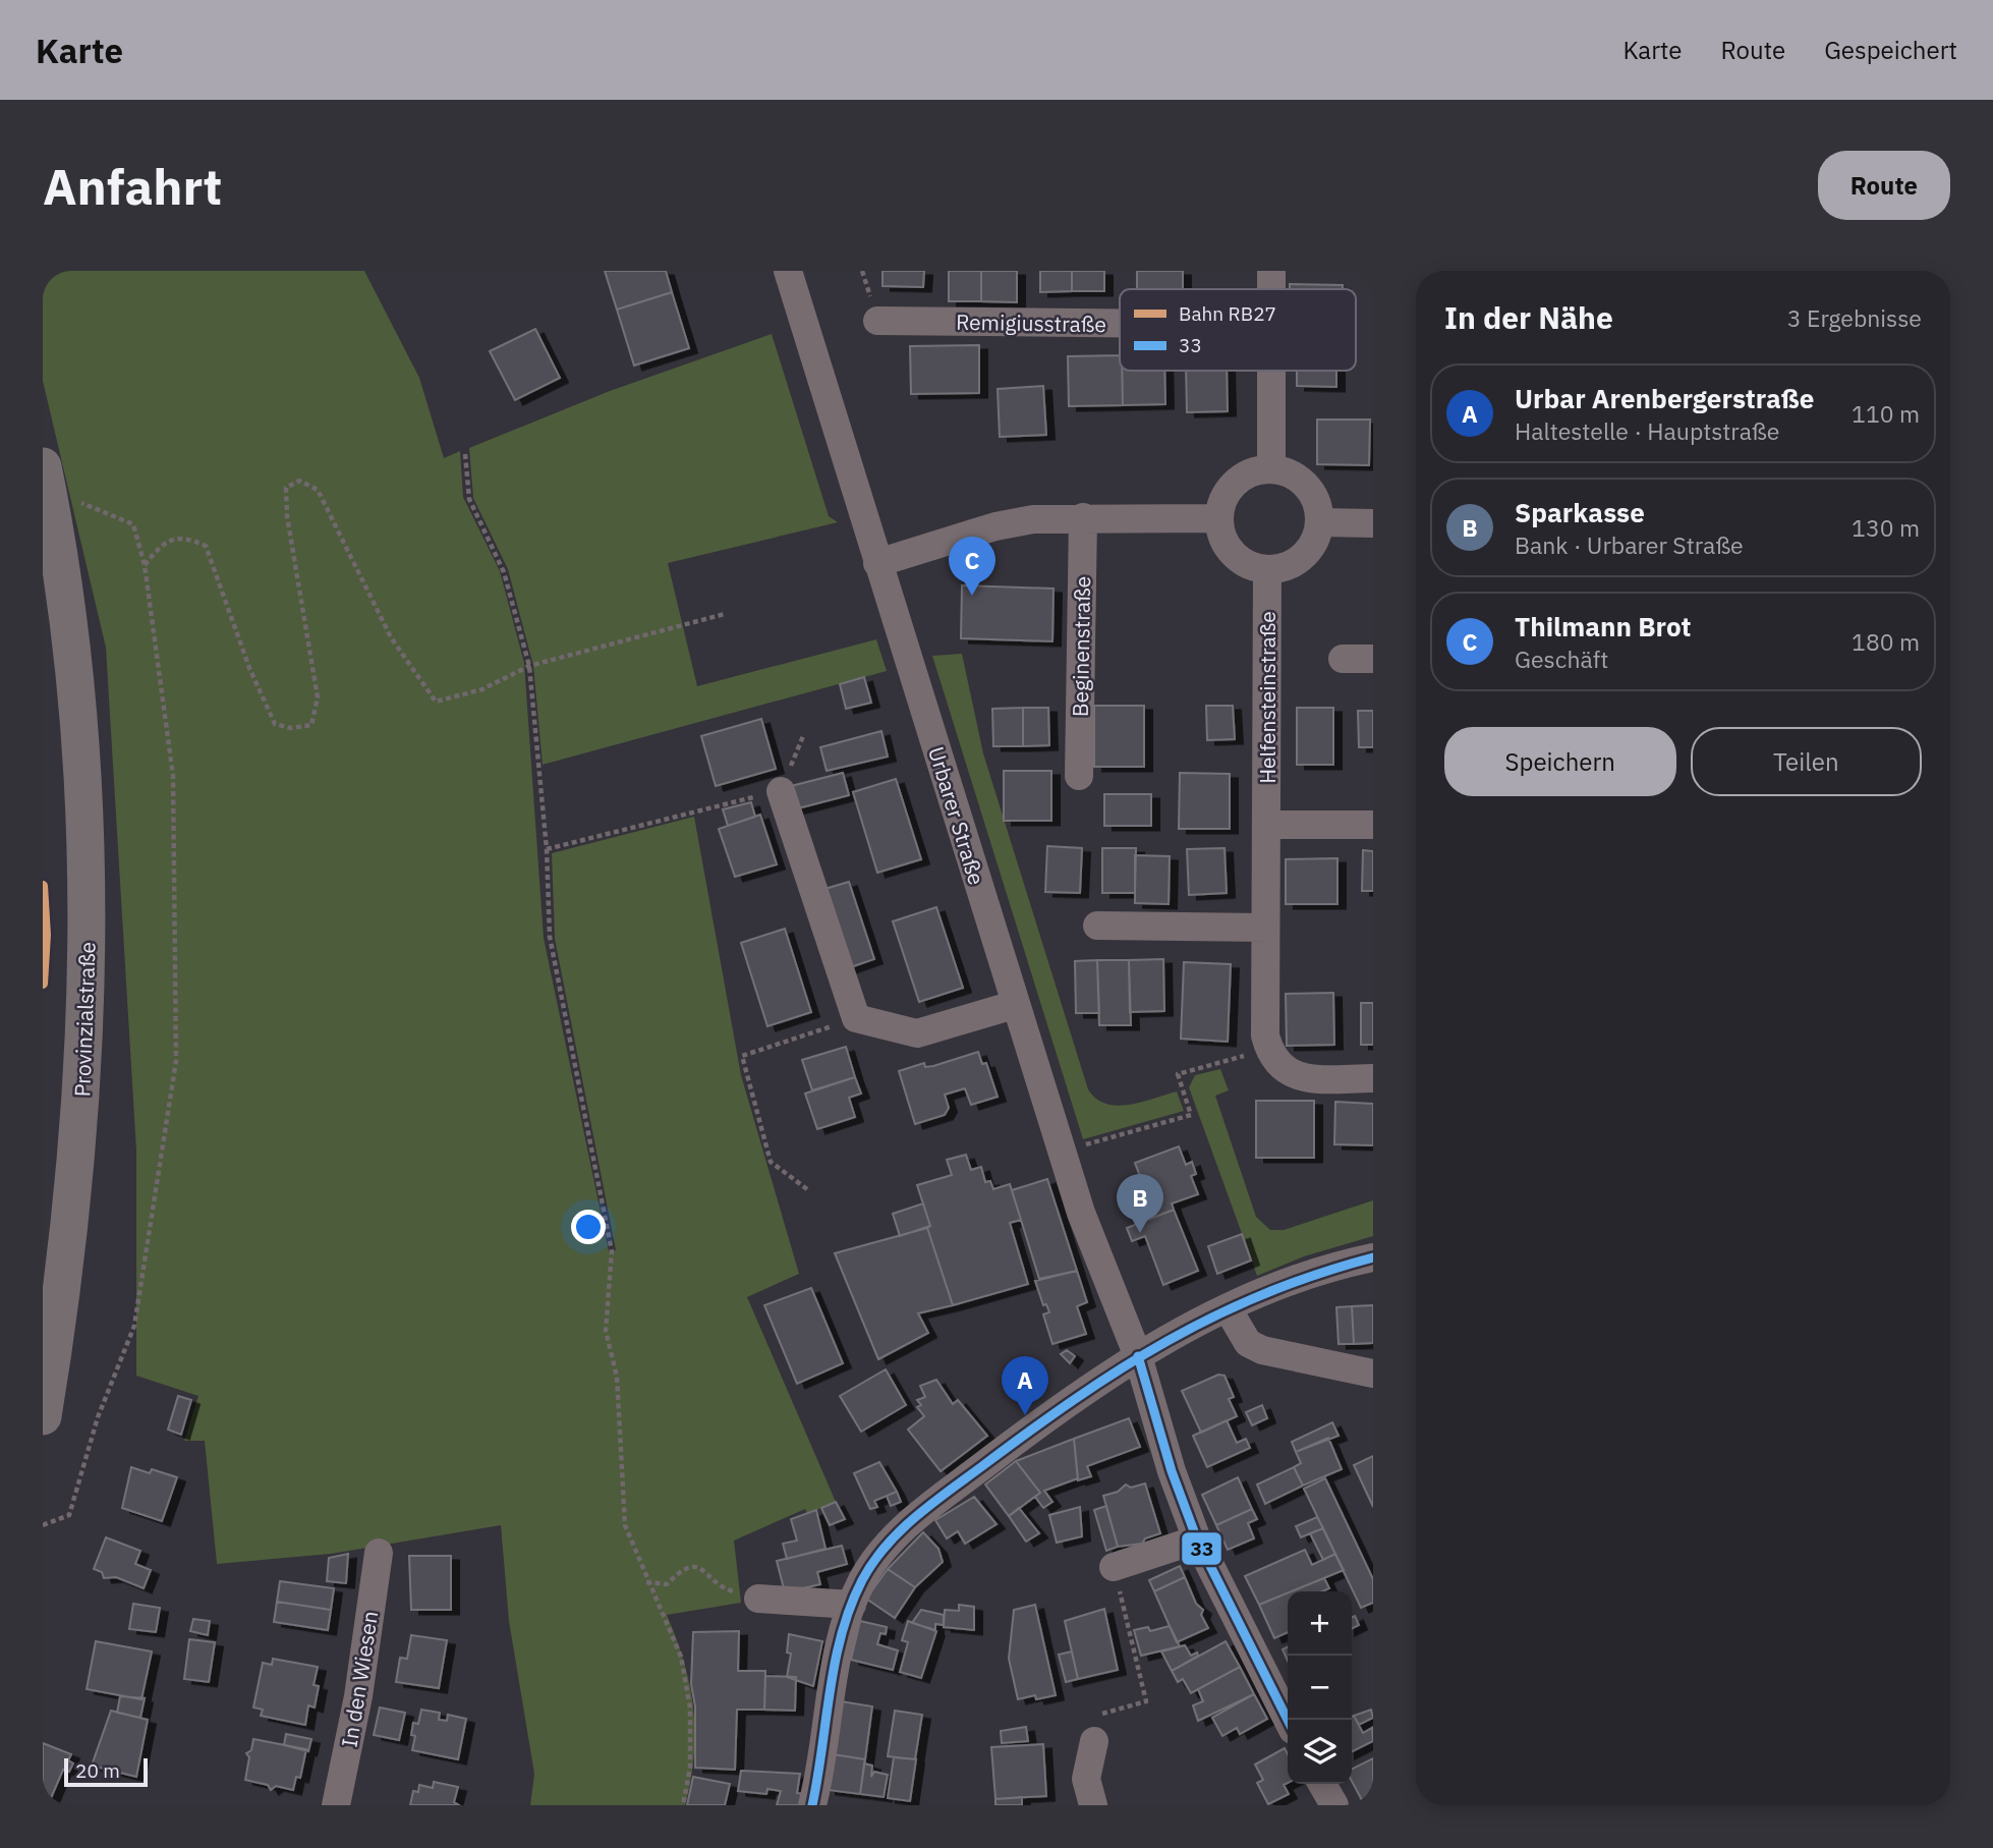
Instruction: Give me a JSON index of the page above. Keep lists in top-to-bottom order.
{
  "streets": {
    "main road": ["Provinzialstraße"],
    "street": [
      "Remigiusstraße",
      "Beginenstraße",
      "Helfensteinstraße",
      "Urbarer Straße",
      "In den Wiesen"
    ]
  },
  "lines": ["rail line RB27", "transit line 33"],
  "legend": ["Bahn RB27", "33"],
  "scale_bar": "20 m",
  "page": {
    "header": "Karte",
    "nav": ["Karte", "Route", "Gespeichert"],
    "buttons": [
      "Route",
      ["Speichern", "Teilen"]
    ],
    "title": "Anfahrt",
    "heading": ["In der Nähe", "3 Ergebnisse"],
    "list": [
      {
        "mark": "A",
        "name": "Urbar Arenbergerstraße",
        "note": "Haltestelle · Hauptstraße",
        "value": "110 m"
      },
      {
        "mark": "B",
        "name": "Sparkasse",
        "note": "Bank · Urbarer Straße",
        "value": "130 m"
      },
      {
        "mark": "C",
        "name": "Thilmann Brot",
        "note": "Geschäft",
        "value": "180 m"
      }
    ],
    "pins": ["C", "B", "A"],
    "map_buttons": ["+", "−"],
    "scale": "20 m"
  }
}
